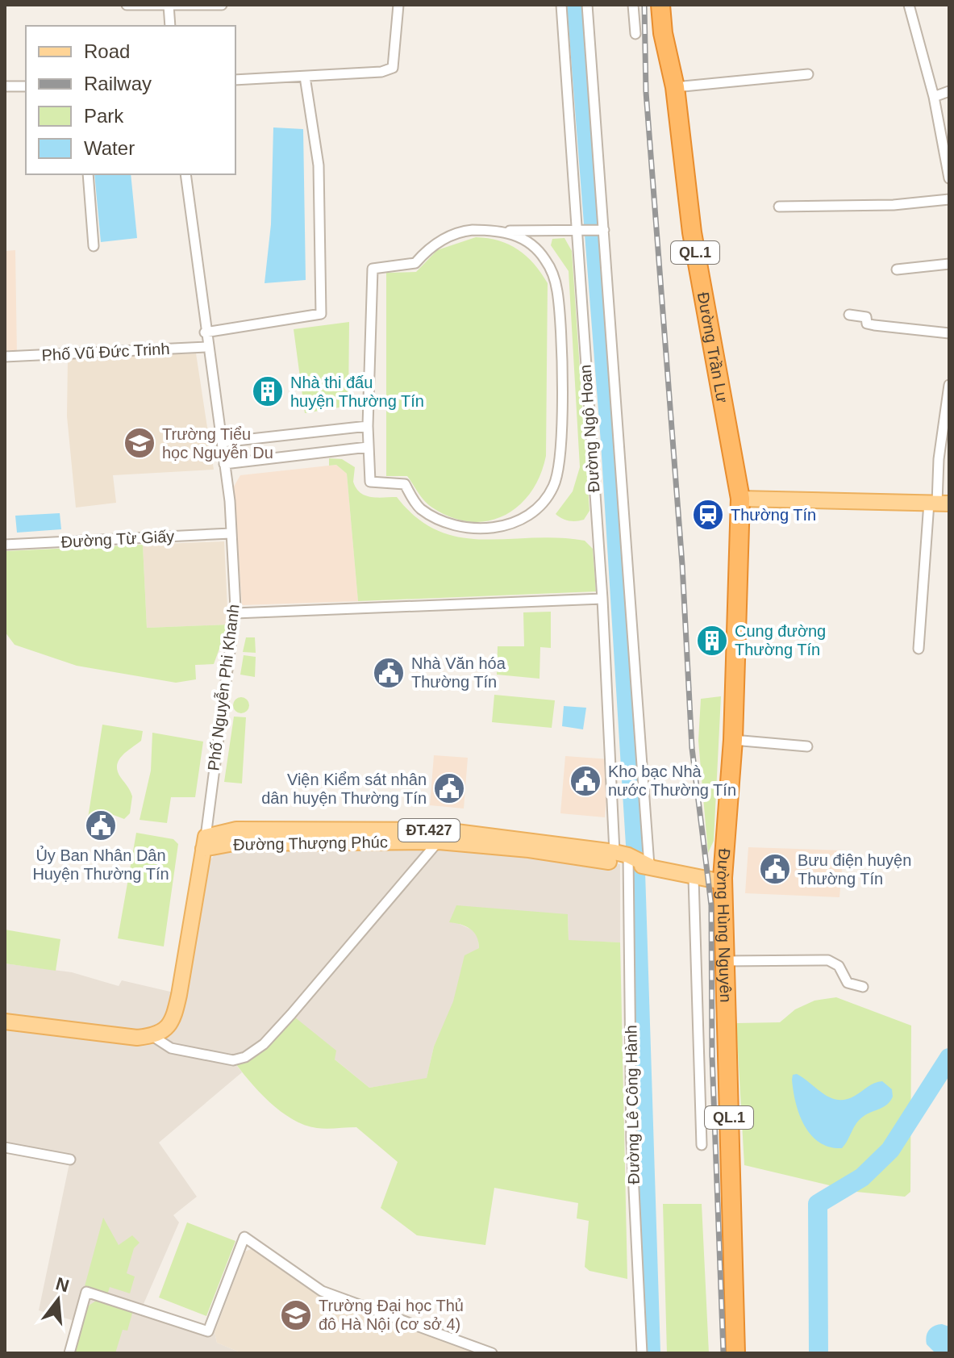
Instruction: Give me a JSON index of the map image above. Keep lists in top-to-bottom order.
{
  "streets": {
    "highway": ["QL.1", "Đường Trần Lư", "Đường Hùng Nguyên"],
    "main road": ["Phố Nguyễn Phi Khanh", "ĐT.427", "Đường Thượng Phúc"],
    "street": [
      "Phố Vũ Đức Trinh",
      "Đường Ngô Hoan",
      "Đường Từ Giấy",
      "Đường Lê Công Hành"
    ]
  },
  "crossings": [
    ["Đường Trần Lư", "Đường Hùng Nguyên"],
    ["Phố Vũ Đức Trinh", "Phố Nguyễn Phi Khanh"],
    ["Đường Ngô Hoan", "Đường Thượng Phúc"],
    ["Đường Ngô Hoan", "Đường Lê Công Hành"],
    ["Đường Từ Giấy", "Phố Nguyễn Phi Khanh"],
    ["Phố Nguyễn Phi Khanh", "Đường Thượng Phúc"],
    ["Đường Thượng Phúc", "Đường Hùng Nguyên"],
    ["Đường Thượng Phúc", "Đường Lê Công Hành"]
  ],
  "places": {
    "building": ["Nhà thi đấu huyện Thường Tín", "Cung đường Thường Tín"],
    "school or university": ["Trường Tiểu học Nguyễn Du", "Trường Đại học Thủ đô Hà Nội (cơ sở 4)"],
    "station": ["Thường Tín"],
    "public building": [
      "Nhà Văn hóa Thường Tín",
      "Kho bạc Nhà nước Thường Tín",
      "Viện Kiểm sát nhân dân huyện Thường Tín",
      "Ủy Ban Nhân Dân Huyện Thường Tín",
      "Bưu điện huyện Thường Tín"
    ]
  },
  "legend": [
    "Road",
    "Railway",
    "Park",
    "Water"
  ],
  "north": "top"
}
